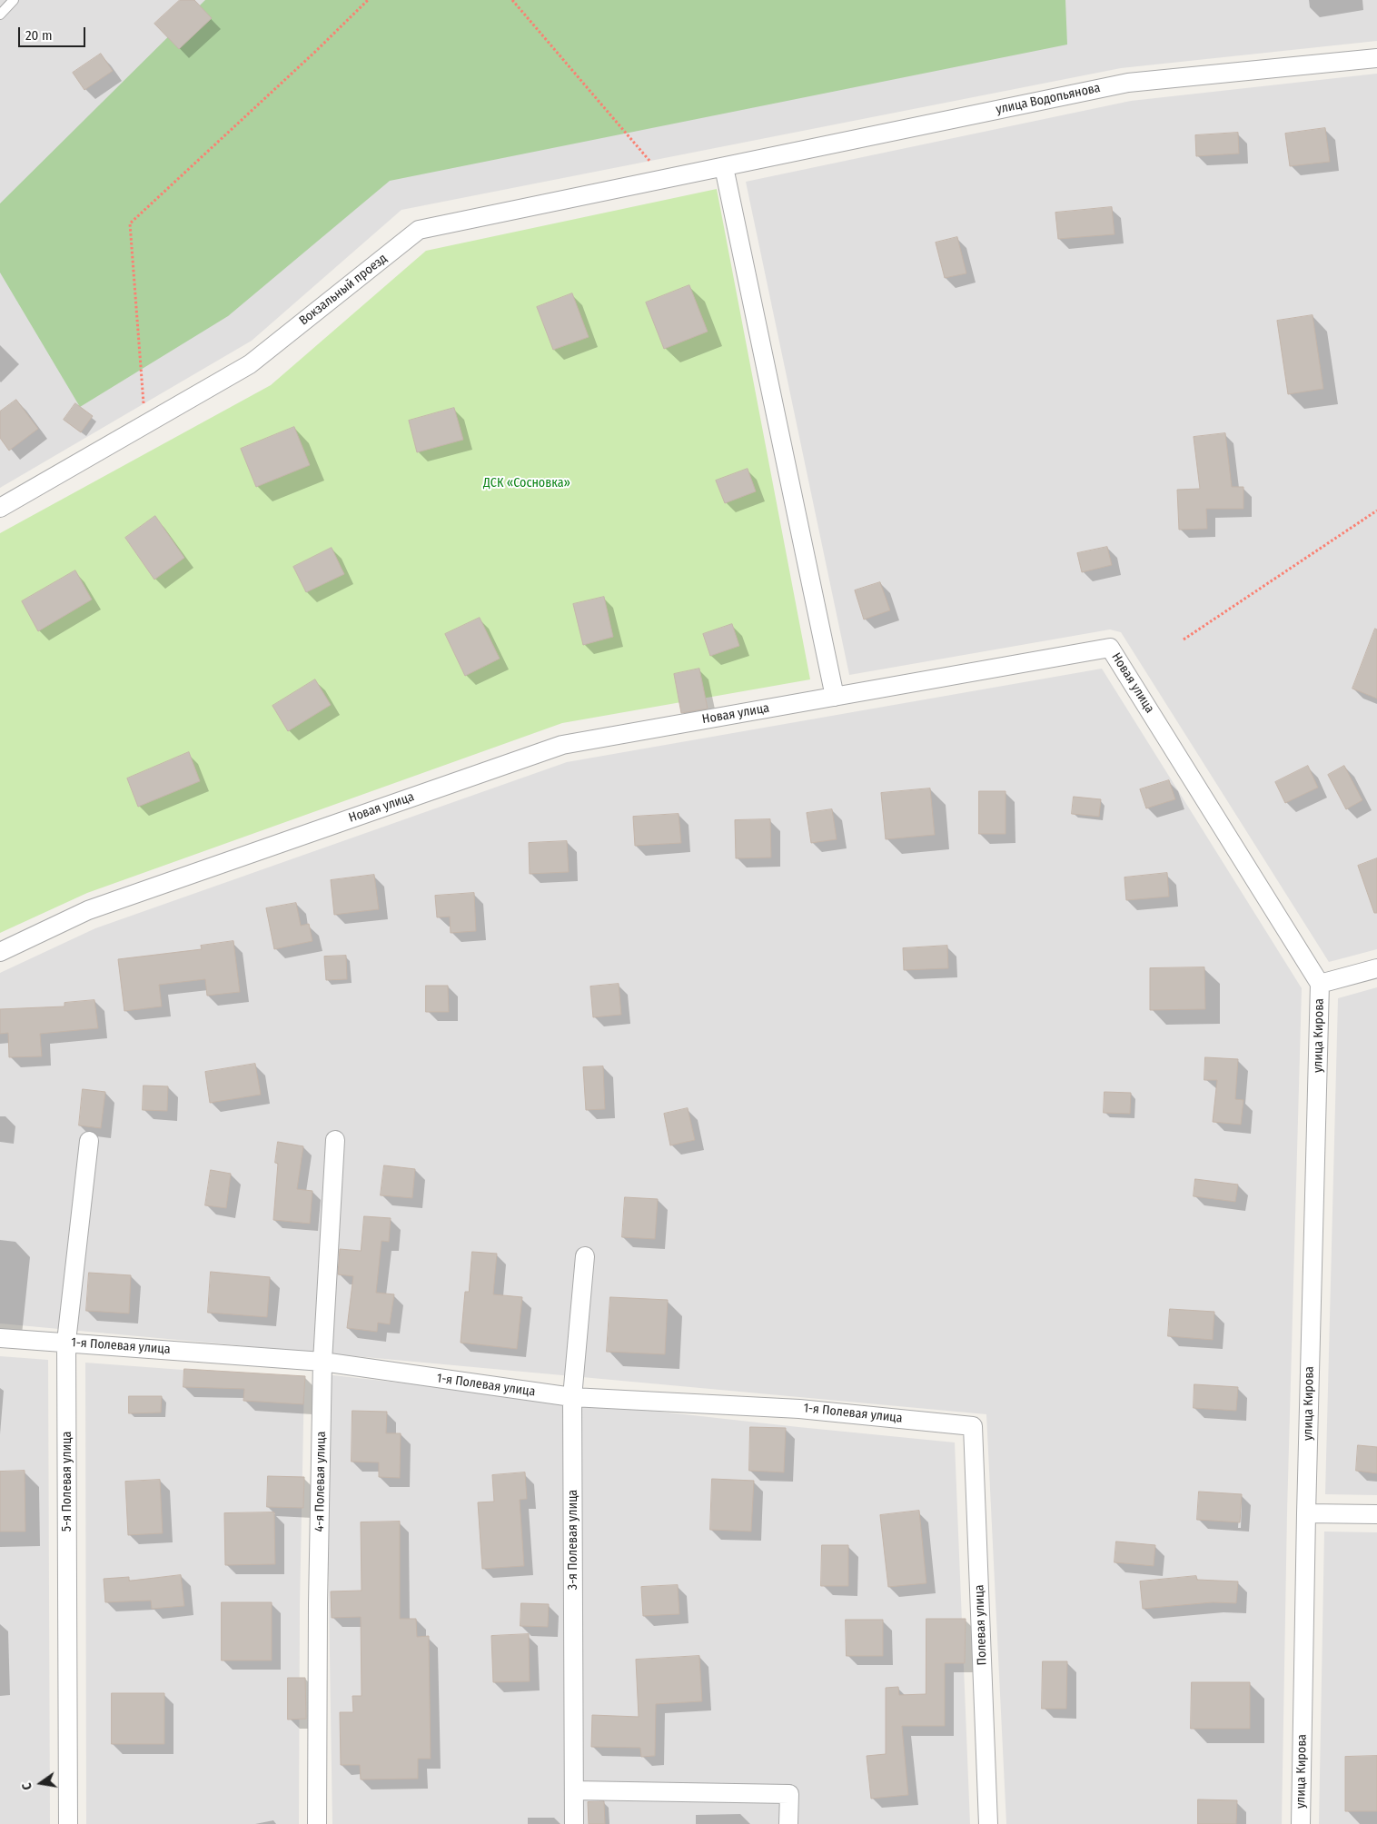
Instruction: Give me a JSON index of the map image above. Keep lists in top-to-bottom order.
{
  "streets": {
    "street": [
      "улица Водопьянова",
      "Вокзальный проезд",
      "Новая улица",
      "улица Кирова",
      "1-я Полевая улица",
      "5-я Полевая улица",
      "4-я Полевая улица",
      "3-я Полевая улица",
      "Полевая улица"
    ]
  },
  "crossings": [
    ["улица Водопьянова", "Вокзальный проезд"],
    ["Новая улица", "улица Кирова"],
    ["1-я Полевая улица", "5-я Полевая улица"],
    ["1-я Полевая улица", "4-я Полевая улица"],
    ["1-я Полевая улица", "3-я Полевая улица"],
    ["1-я Полевая улица", "Полевая улица"]
  ],
  "parks": ["ДСК «Сосновка»"],
  "scale_bar": "20 m",
  "north": "left"
}
